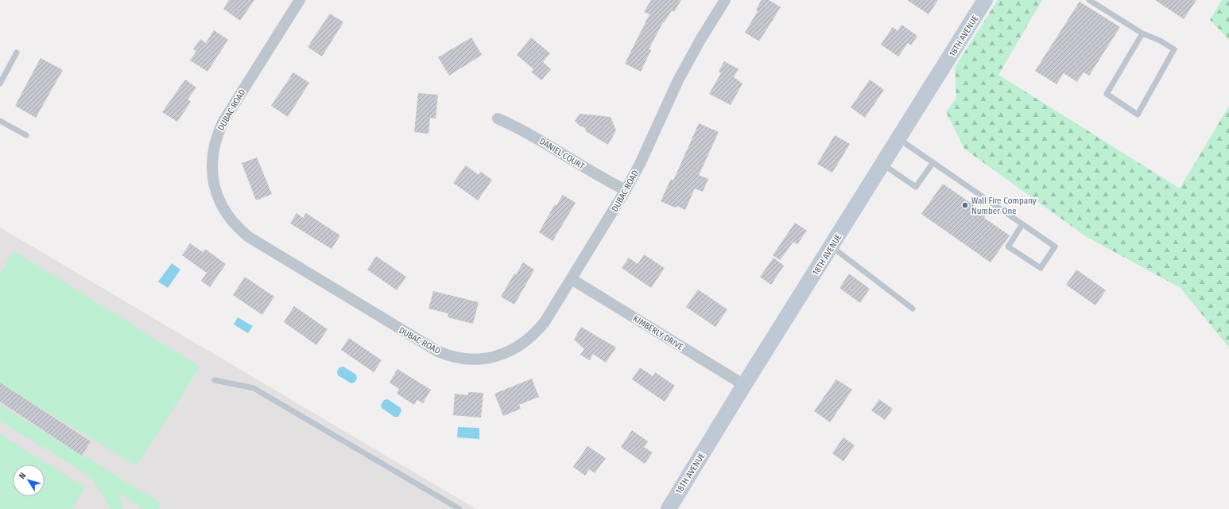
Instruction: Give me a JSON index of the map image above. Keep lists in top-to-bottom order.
{
  "streets": {
    "street": [
      "18TH AVENUE",
      "DUBAC ROAD",
      "DANIEL COURT",
      "KIMBERLY DRIVE"
    ]
  },
  "crossings": [
    ["18TH AVENUE", "KIMBERLY DRIVE"],
    ["DUBAC ROAD", "DANIEL COURT"],
    ["DUBAC ROAD", "KIMBERLY DRIVE"]
  ],
  "places": ["Wall Fire Company Number One"],
  "north": "top left"
}
